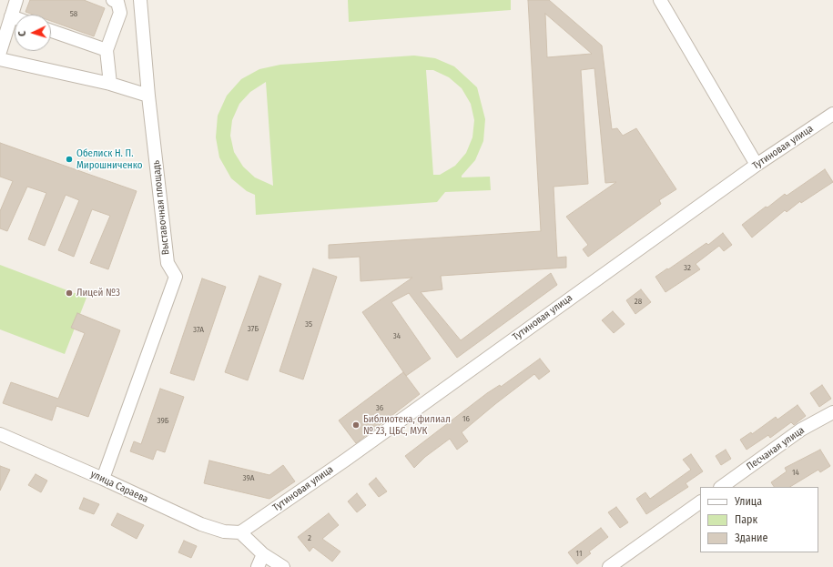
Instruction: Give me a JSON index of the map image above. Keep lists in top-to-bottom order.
{
  "streets": {
    "street": [
      "Тутиновая улица",
      "Выставочная площадь",
      "Песчаная улица",
      "улица Сараева"
    ]
  },
  "crossings": [
    ["Тутиновая улица", "улица Сараева"],
    ["Выставочная площадь", "улица Сараева"]
  ],
  "places": ["Обелиск Н. П. Мирошниченко", "Лицей №3", "Библиотека, филиал № 23, ЦБС, МУК"],
  "house_numbers": [
    "58",
    "32",
    "28",
    "35",
    "37Б",
    "37А",
    "34",
    "36",
    "16",
    "39Б",
    "14",
    "39А",
    "2",
    "11"
  ],
  "legend": ["Улица", "Парк", "Здание"],
  "north": "left"
}
